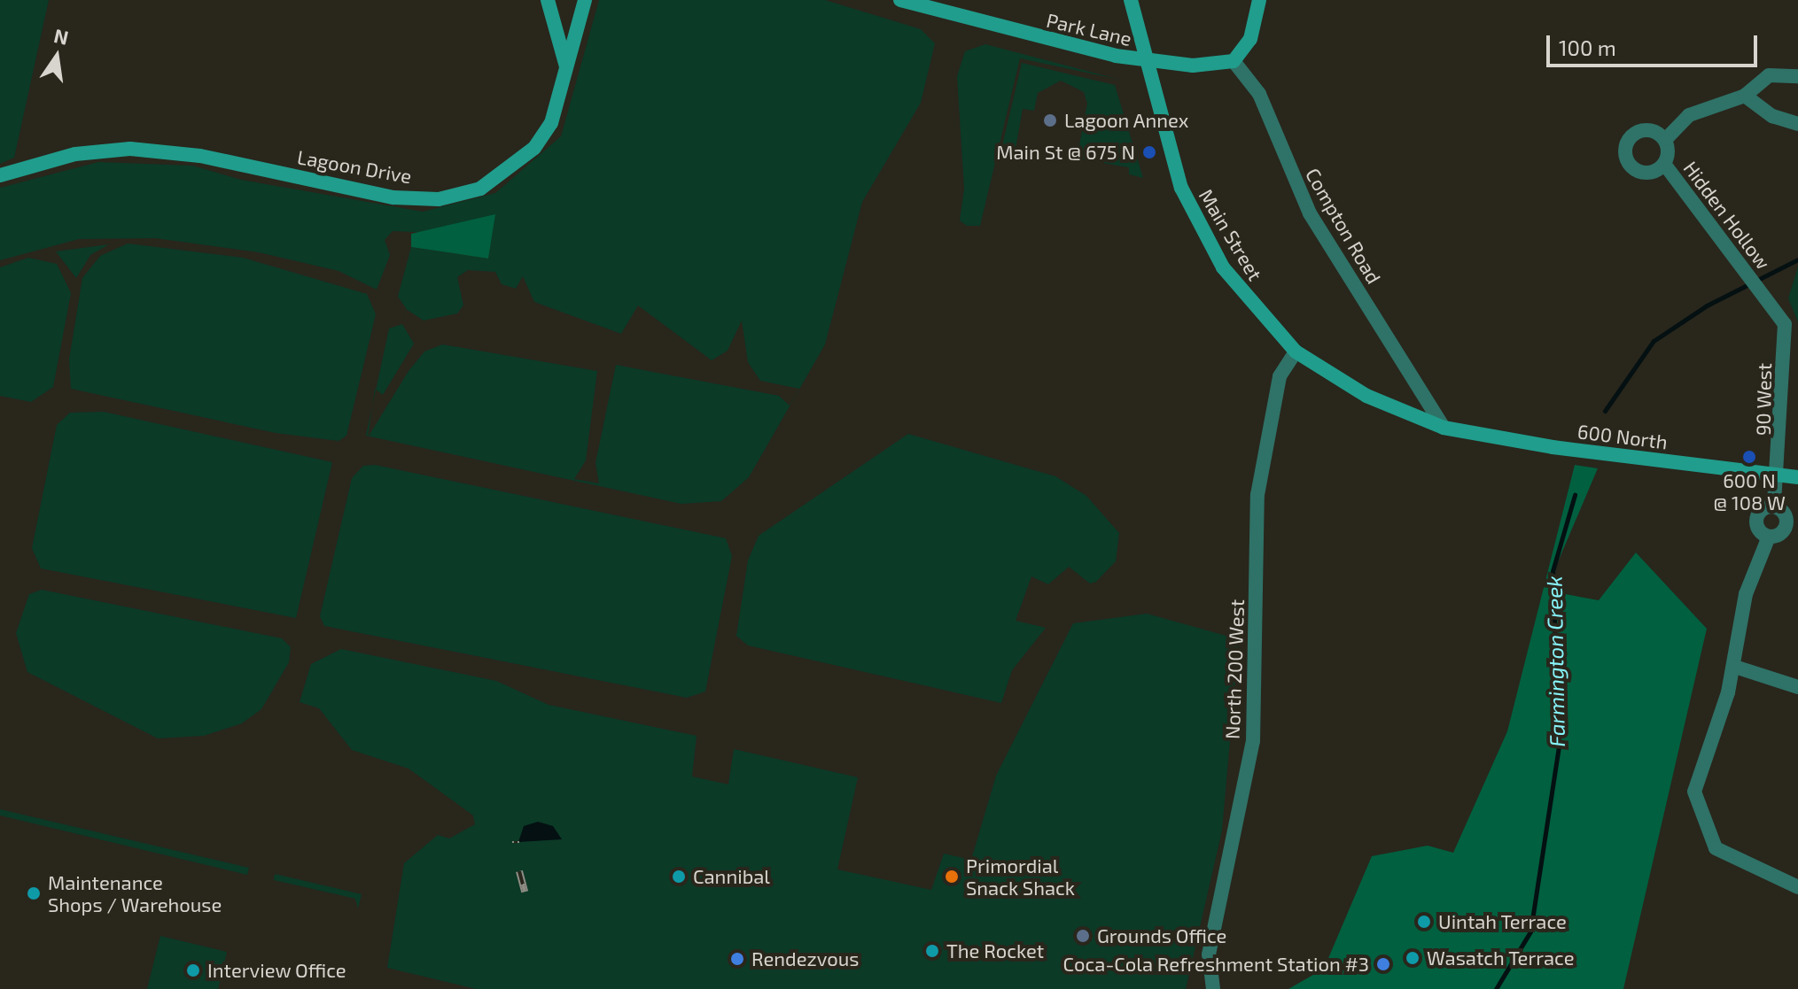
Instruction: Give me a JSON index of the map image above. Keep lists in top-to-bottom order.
{
  "streets": {
    "main road": [
      "Park Lane",
      "Lagoon Drive",
      "Main Street",
      "600 North"
    ],
    "street": [
      "Hidden Hollow",
      "Compton Road",
      "90 West",
      "North 200 West"
    ]
  },
  "crossings": [
    ["Park Lane", "Compton Road"],
    ["Park Lane", "Main Street"],
    ["Hidden Hollow", "90 West"],
    ["Compton Road", "Main Street"],
    ["Compton Road", "600 North"],
    ["Main Street", "600 North"],
    ["Main Street", "North 200 West"],
    ["90 West", "600 North"]
  ],
  "water": ["Farmington Creek"],
  "places": [
    "Lagoon Annex",
    "Main St @ 675 N",
    "600 N @ 108 W",
    "Cannibal",
    "Primordial Snack Shack",
    "Maintenance Shops / Warehouse",
    "Uintah Terrace",
    "Grounds Office",
    "The Rocket",
    "Wasatch Terrace",
    "Rendezvous",
    "Coca-Cola Refreshment Station #3",
    "Interview Office"
  ],
  "scale_bar": "100 m",
  "north": "top"
}
